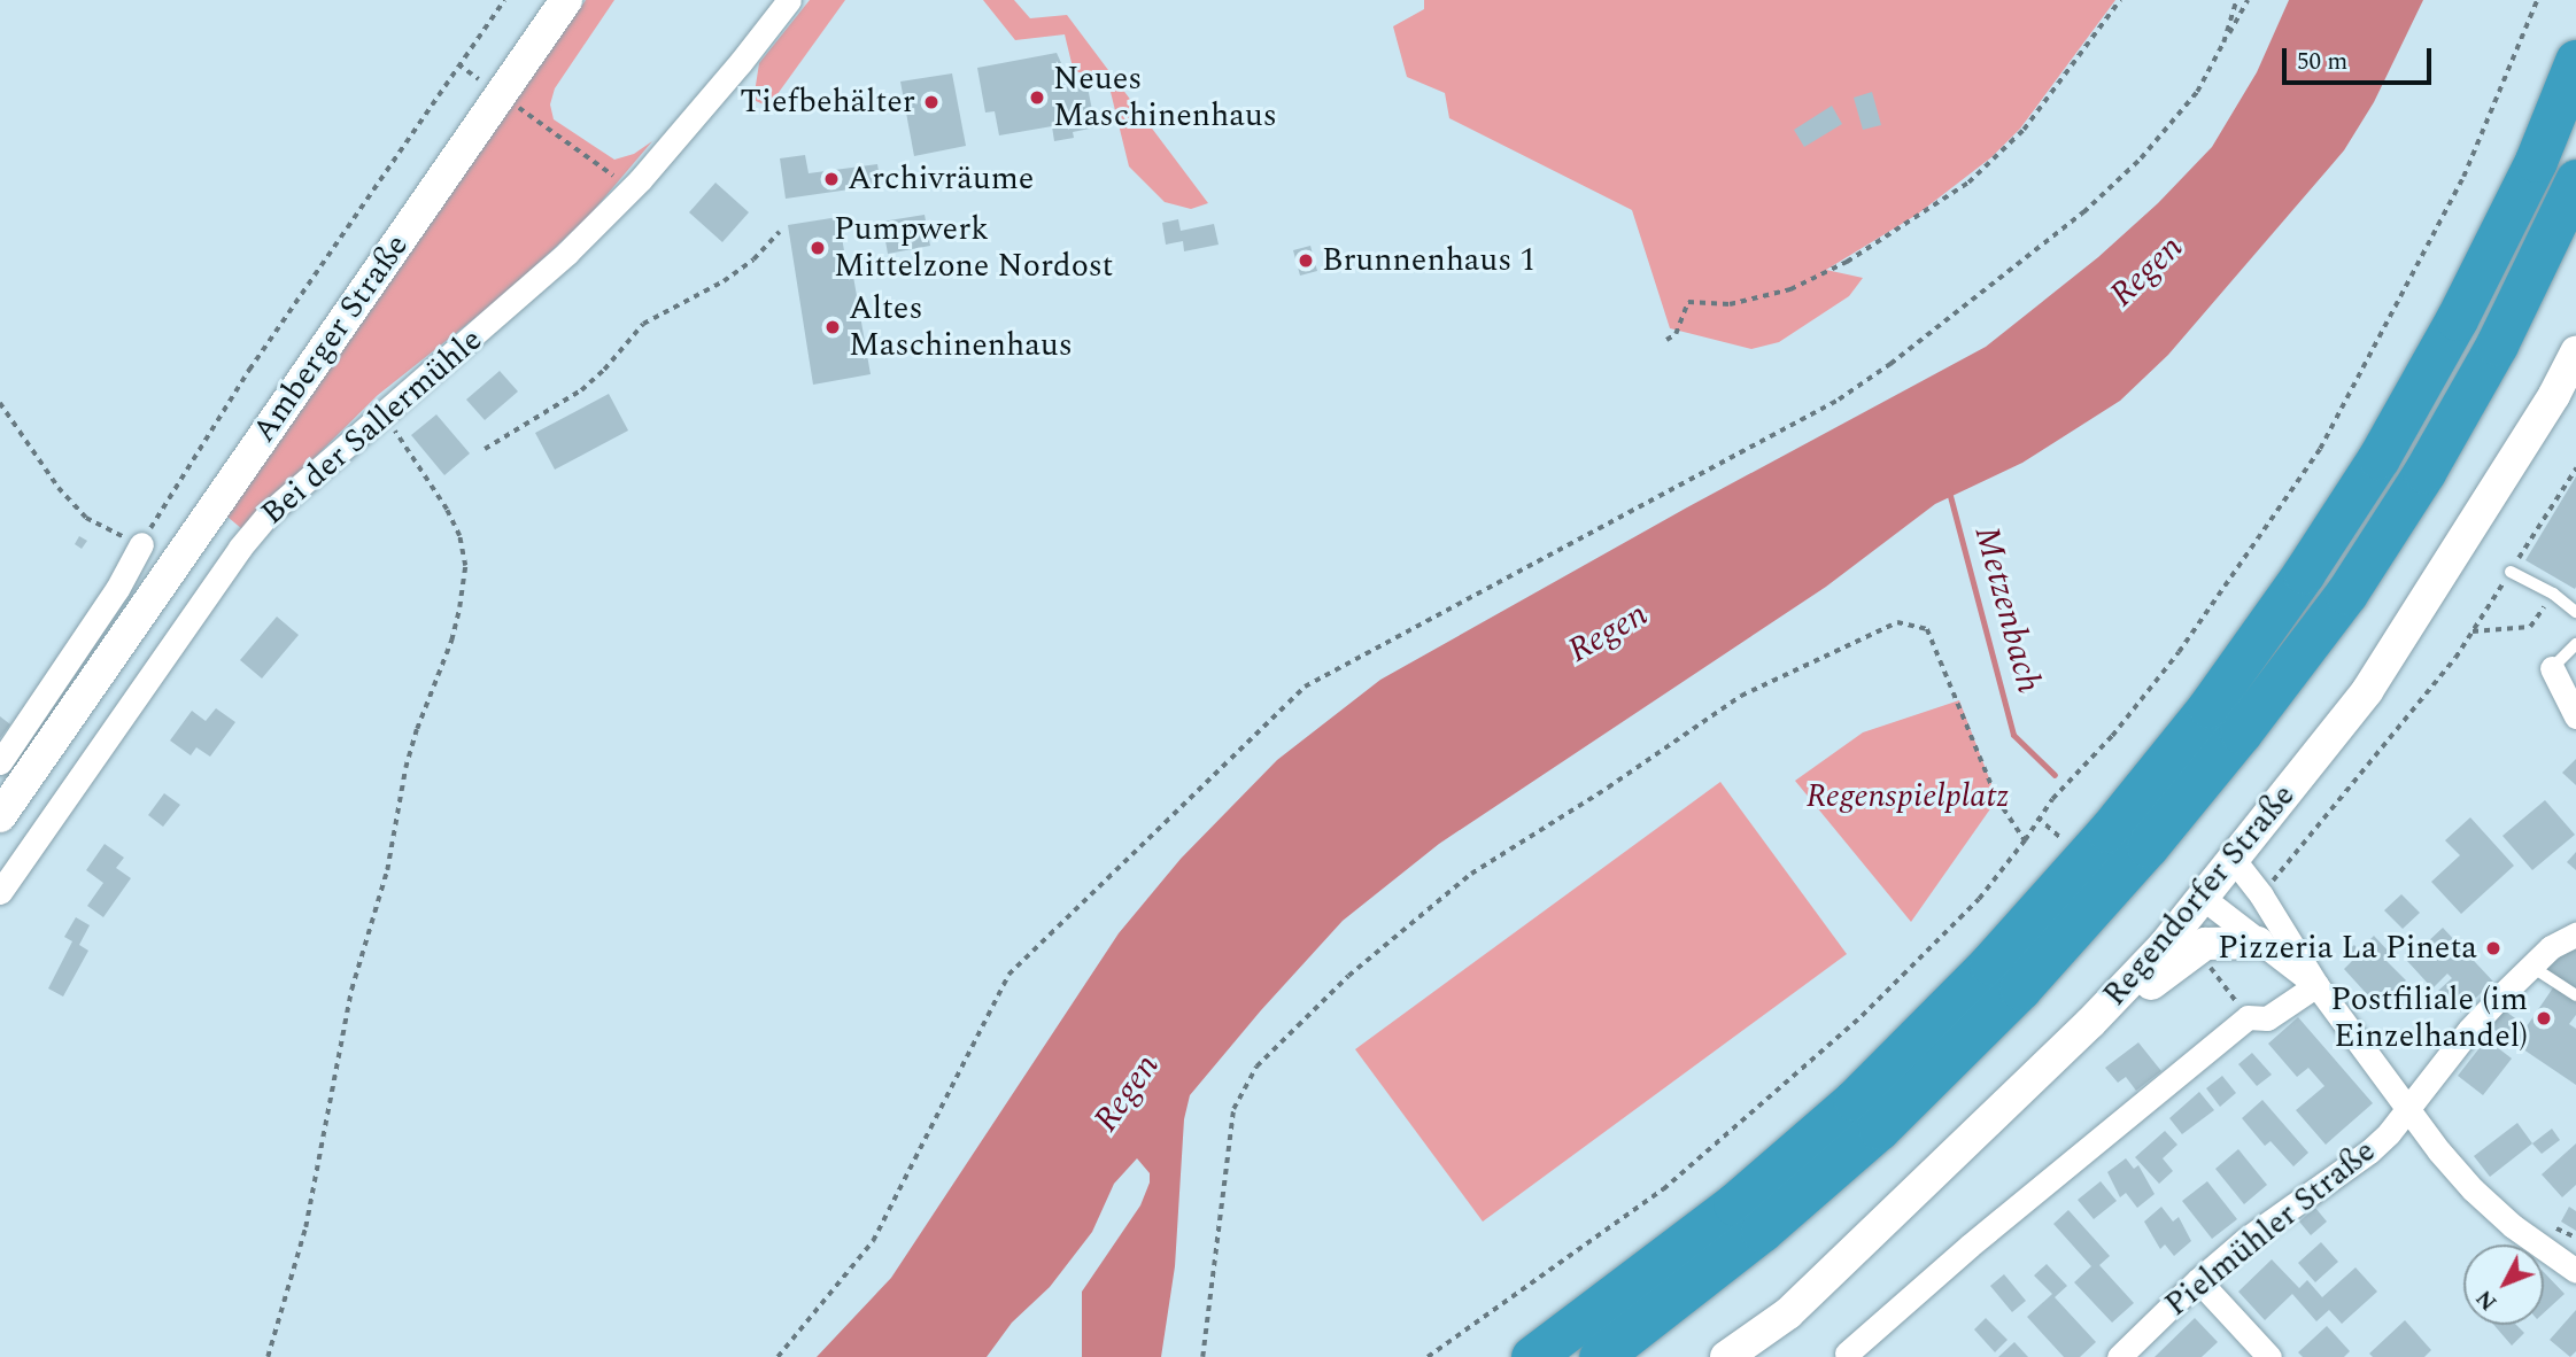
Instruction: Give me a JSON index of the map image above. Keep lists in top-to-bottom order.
{
  "streets": {
    "street": [
      "Amberger Straße",
      "Bei der Sallermühle",
      "Regendorfer Straße",
      "Pielmühler Straße"
    ]
  },
  "water": ["Regen", "Metzenbach"],
  "parks": ["Regenspielplatz"],
  "places": [
    "Neues Maschinenhaus",
    "Tiefbehälter",
    "Archivräume",
    "Pumpwerk Mittelzone Nordost",
    "Brunnenhaus 1",
    "Altes Maschinenhaus",
    "Pizzeria La Pineta",
    "Postfiliale (im Einzelhandel)"
  ],
  "scale_bar": "50 m",
  "north": "bottom left"
}
